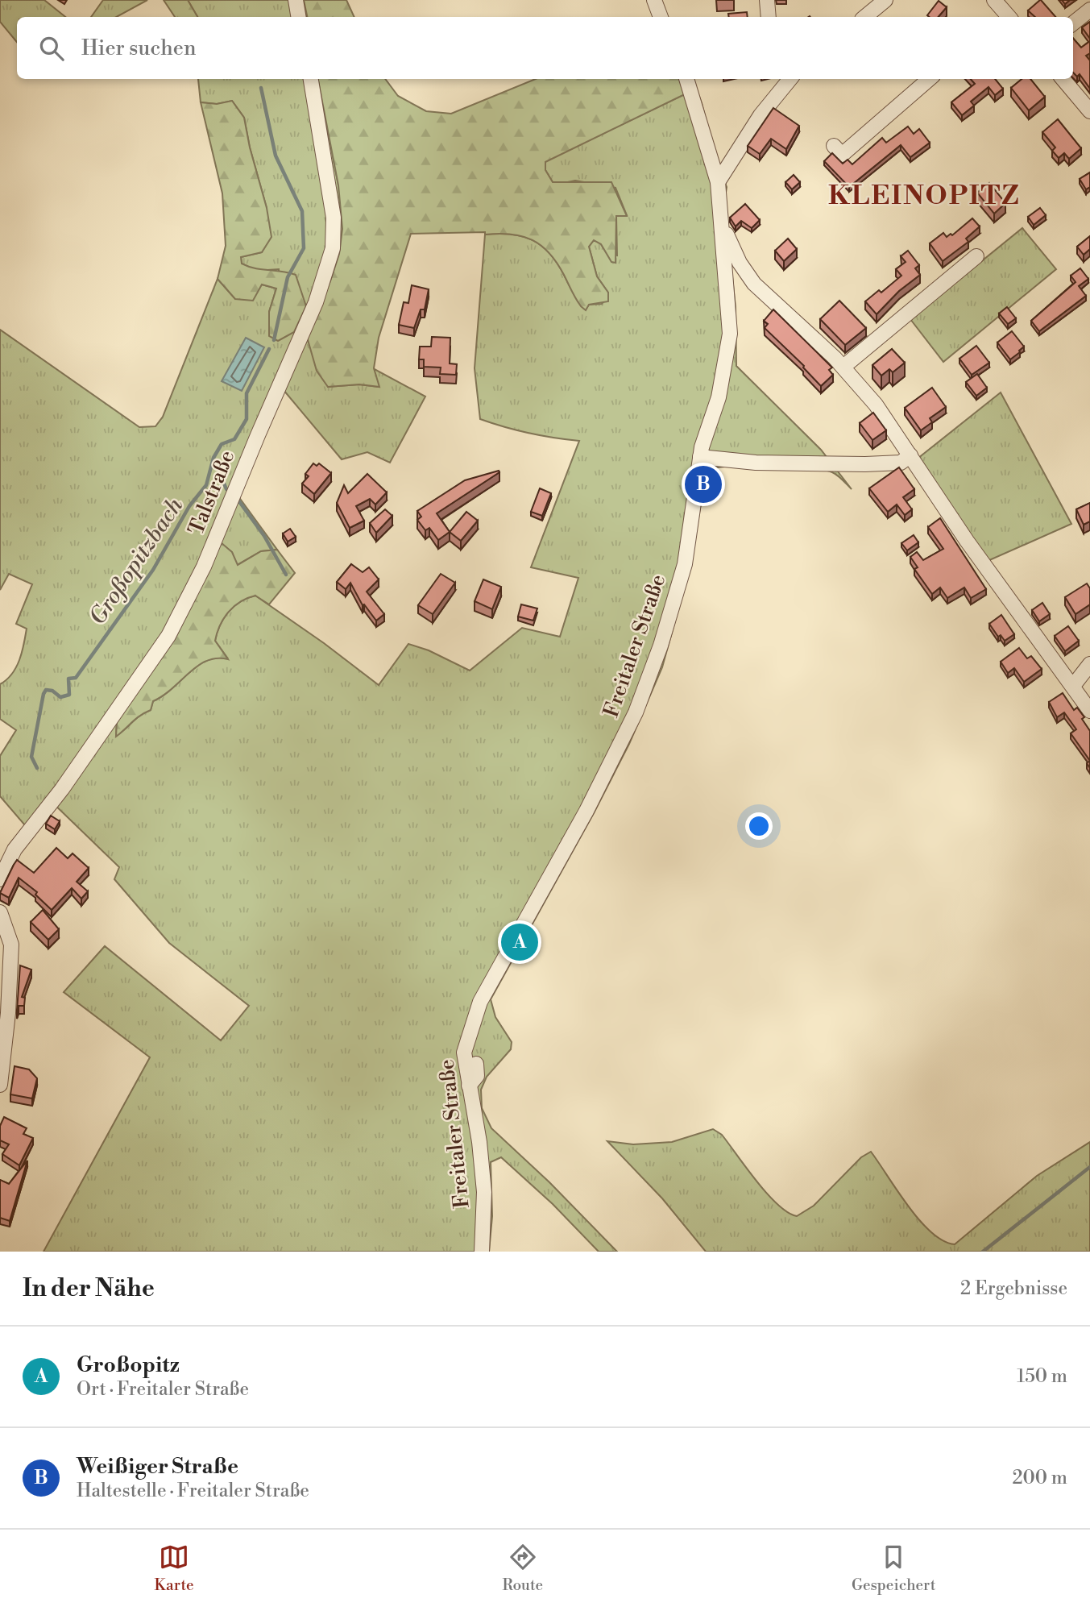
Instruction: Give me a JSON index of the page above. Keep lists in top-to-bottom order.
{
  "streets": {
    "street": ["Talstraße", "Freitaler Straße"]
  },
  "districts": ["KLEINOPITZ"],
  "water": ["Großopitzbach"],
  "page": {
    "search": "Hier suchen",
    "pins": ["B", "A"],
    "heading": ["In der Nähe", "2 Ergebnisse"],
    "list": [
      {
        "mark": "A",
        "name": "Großopitz",
        "note": "Ort · Freitaler Straße",
        "value": "150 m"
      },
      {
        "mark": "B",
        "name": "Weißiger Straße",
        "note": "Haltestelle · Freitaler Straße",
        "value": "200 m"
      }
    ],
    "nav": ["Karte", "Route", "Gespeichert"]
  }
}
